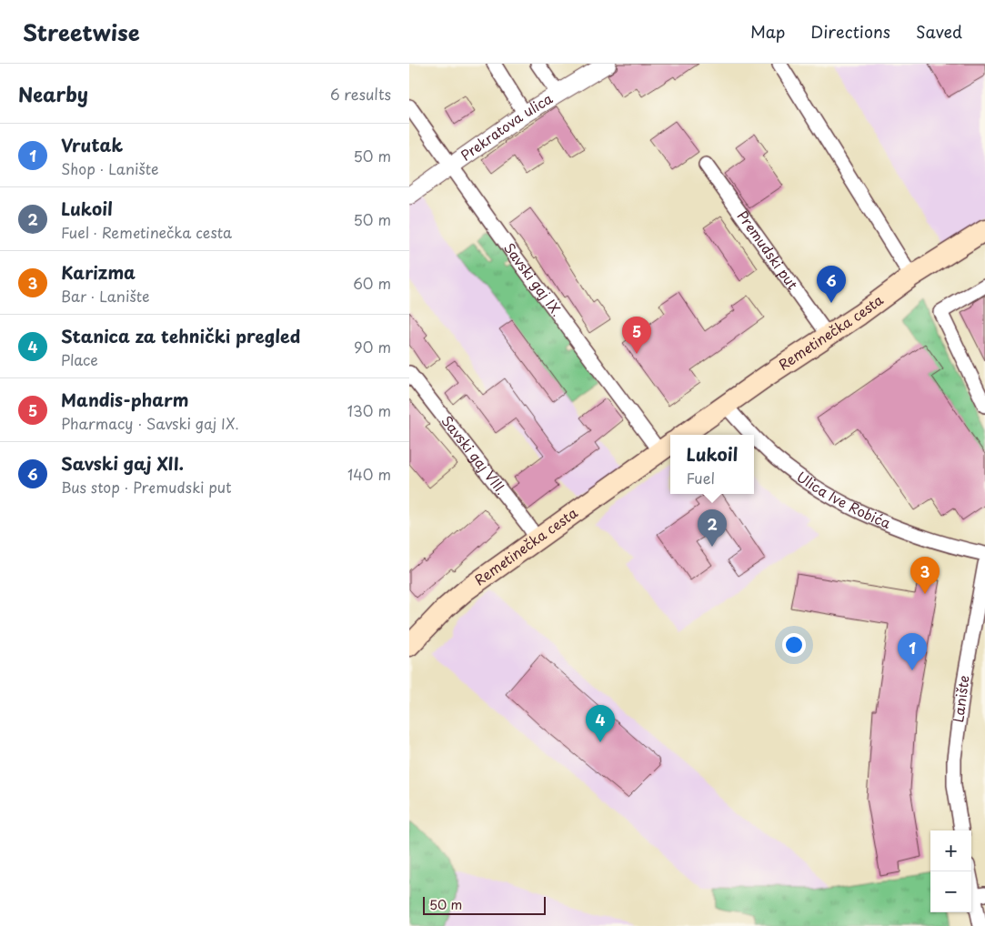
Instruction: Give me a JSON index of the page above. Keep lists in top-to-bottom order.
{
  "streets": {
    "main road": ["Remetinečka cesta"],
    "street": [
      "Prekratova ulica",
      "Premudski put",
      "Savski gaj IX.",
      "Savski gaj VIII.",
      "Ulica Ive Robića",
      "Lanište"
    ]
  },
  "crossings": [
    ["Prekratova ulica", "Savski gaj IX."],
    ["Premudski put", "Remetinečka cesta"],
    ["Savski gaj IX.", "Remetinečka cesta"],
    ["Remetinečka cesta", "Savski gaj VIII."],
    ["Remetinečka cesta", "Ulica Ive Robića"]
  ],
  "scale_bar": "50 m",
  "page": {
    "header": "Streetwise",
    "nav": ["Map", "Directions", "Saved"],
    "heading": ["Nearby", "6 results"],
    "list": [
      {
        "mark": "1",
        "name": "Vrutak",
        "note": "Shop · Lanište",
        "value": "50 m"
      },
      {
        "mark": "2",
        "name": "Lukoil",
        "note": "Fuel · Remetinečka cesta",
        "value": "50 m"
      },
      {
        "mark": "3",
        "name": "Karizma",
        "note": "Bar · Lanište",
        "value": "60 m"
      },
      {
        "mark": "4",
        "name": "Stanica za tehnički pregled",
        "note": "Place",
        "value": "90 m"
      },
      {
        "mark": "5",
        "name": "Mandis-pharm",
        "note": "Pharmacy · Savski gaj IX.",
        "value": "130 m"
      },
      {
        "mark": "6",
        "name": "Savski gaj XII.",
        "note": "Bus stop · Premudski put",
        "value": "140 m"
      }
    ],
    "pins": [
      "6",
      "5",
      "2",
      "3",
      "1",
      "4"
    ],
    "popup": ["Lukoil", "Fuel"],
    "map_buttons": ["+", "−"],
    "scale": "50 m"
  }
}
